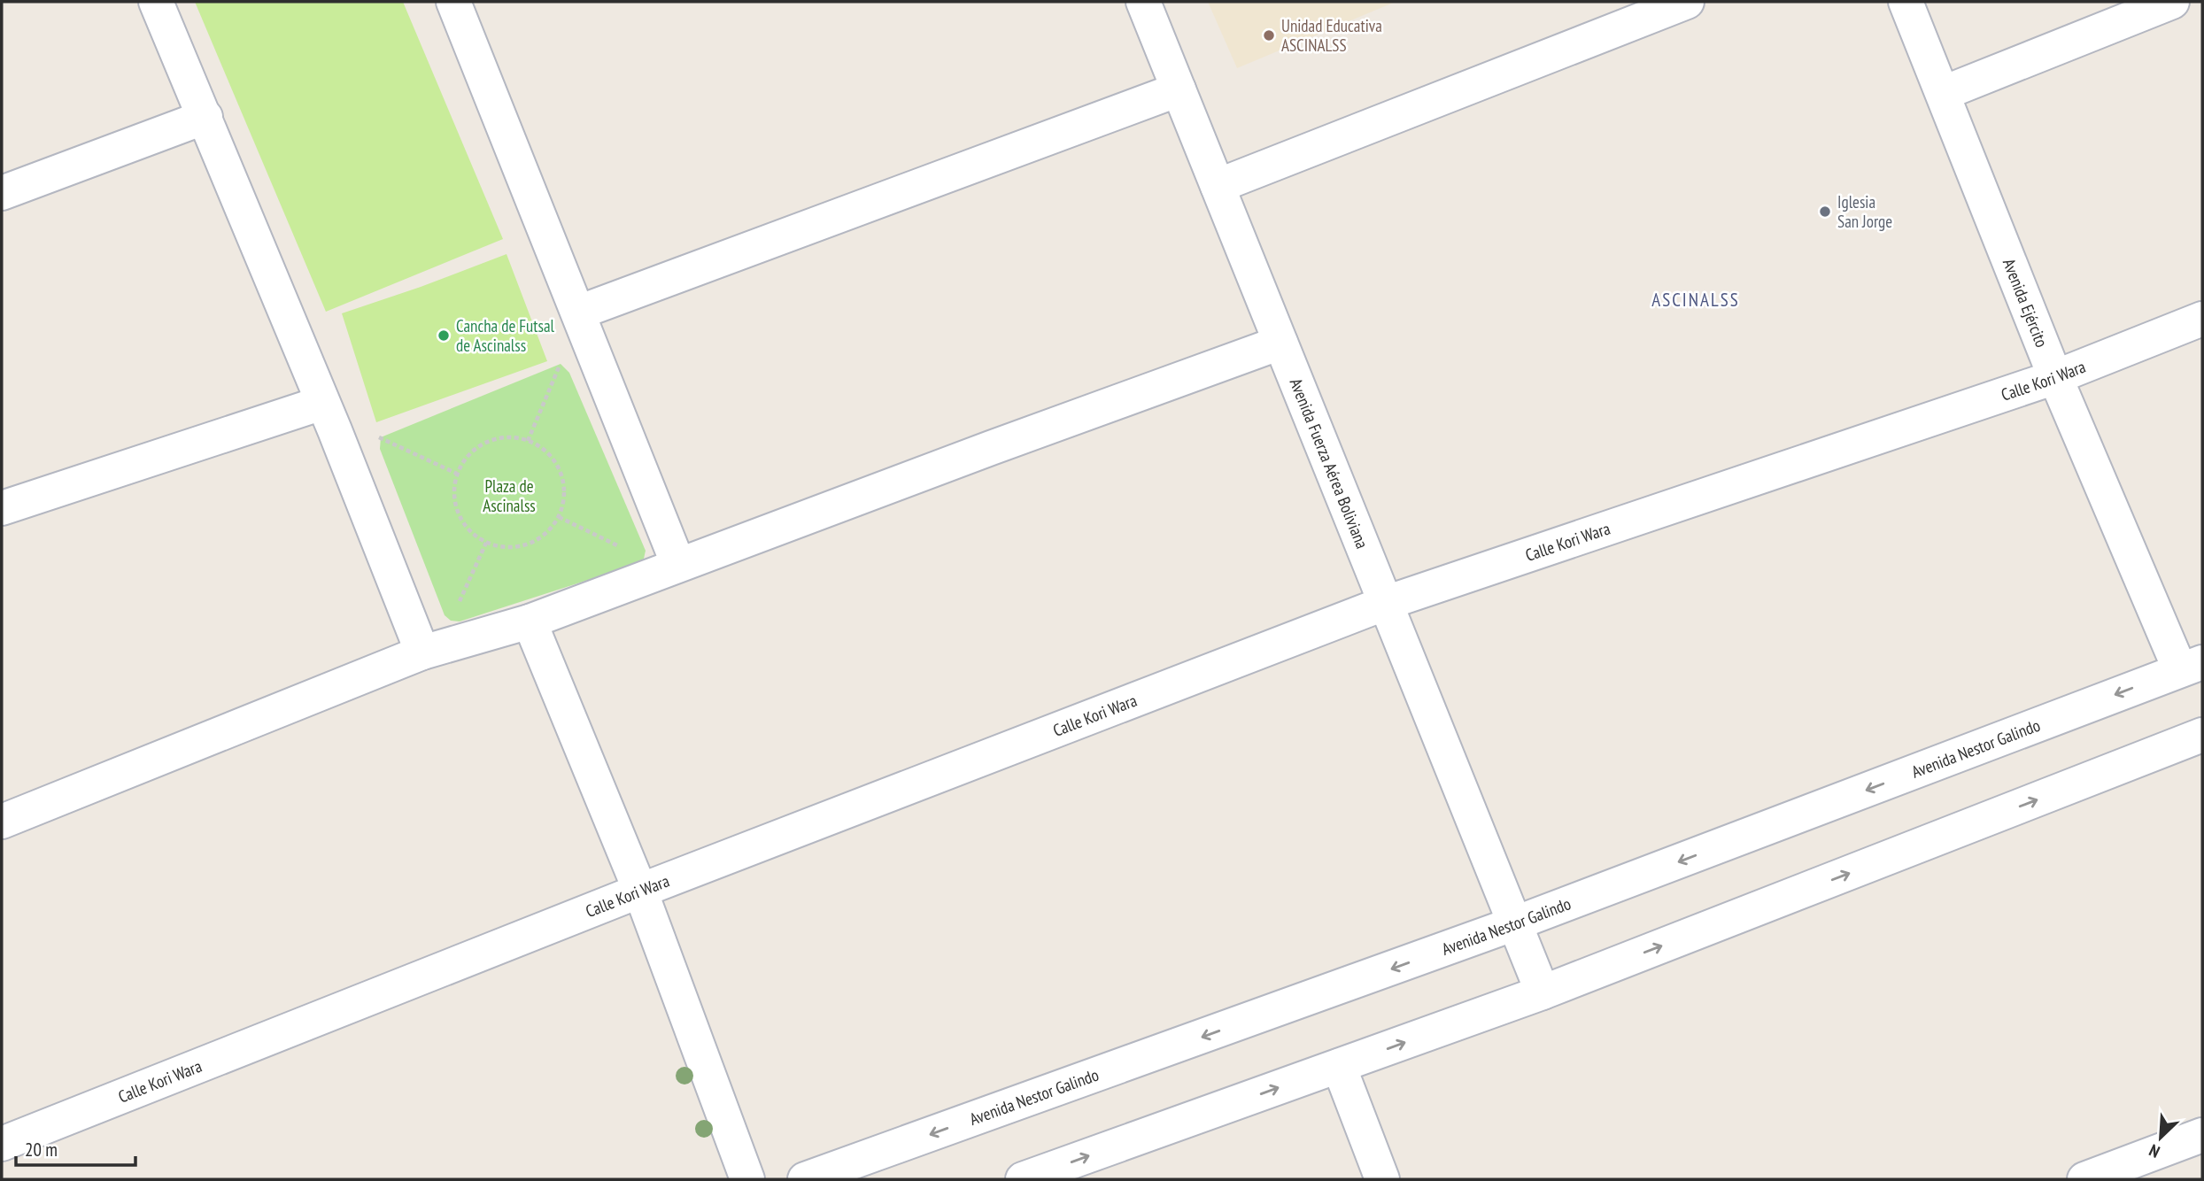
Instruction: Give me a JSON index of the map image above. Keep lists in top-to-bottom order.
{
  "streets": {
    "street": [
      "Avenida Ejército",
      "Calle Kori Wara",
      "Avenida Fuerza Aérea Boliviana",
      "Avenida Nestor Galindo"
    ]
  },
  "crossings": [
    ["Avenida Ejército", "Calle Kori Wara"],
    ["Avenida Ejército", "Avenida Nestor Galindo"],
    ["Calle Kori Wara", "Avenida Fuerza Aérea Boliviana"],
    ["Avenida Fuerza Aérea Boliviana", "Avenida Nestor Galindo"]
  ],
  "districts": ["ASCINALSS"],
  "parks": ["Plaza de Ascinalss"],
  "places": ["Unidad Educativa ASCINALSS", "Iglesia San Jorge", "Cancha de Futsal de Ascinalss"],
  "scale_bar": "20 m",
  "north": "bottom left"
}
